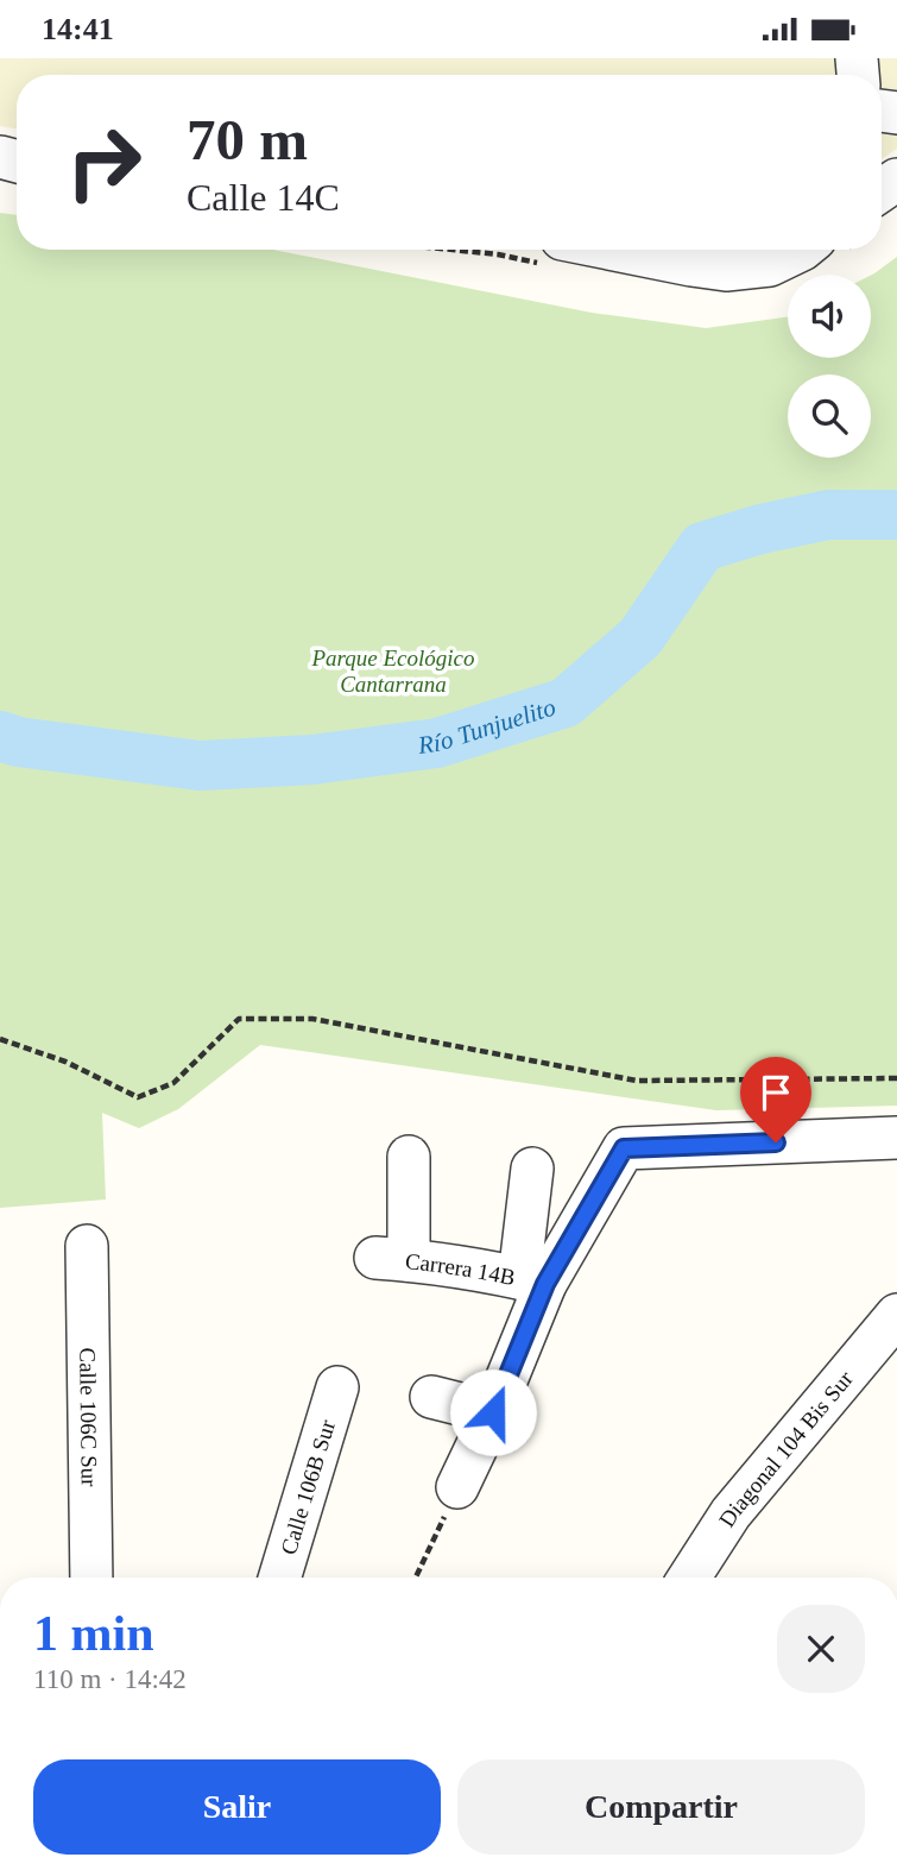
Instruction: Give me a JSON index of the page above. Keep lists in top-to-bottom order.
{
  "streets": {
    "street": [
      "Carrera 14B",
      "Calle 106C Sur",
      "Diagonal 104 Bis Sur",
      "Calle 106B Sur"
    ]
  },
  "water": ["Río Tunjuelito"],
  "parks": ["Parque Ecológico Cantarrana"],
  "page": {
    "status": "14:41",
    "turn": ["70 m", "Calle 14C"],
    "heading": ["1 min", "110 m · 14:42"],
    "buttons": ["Salir", "Compartir"]
  }
}
